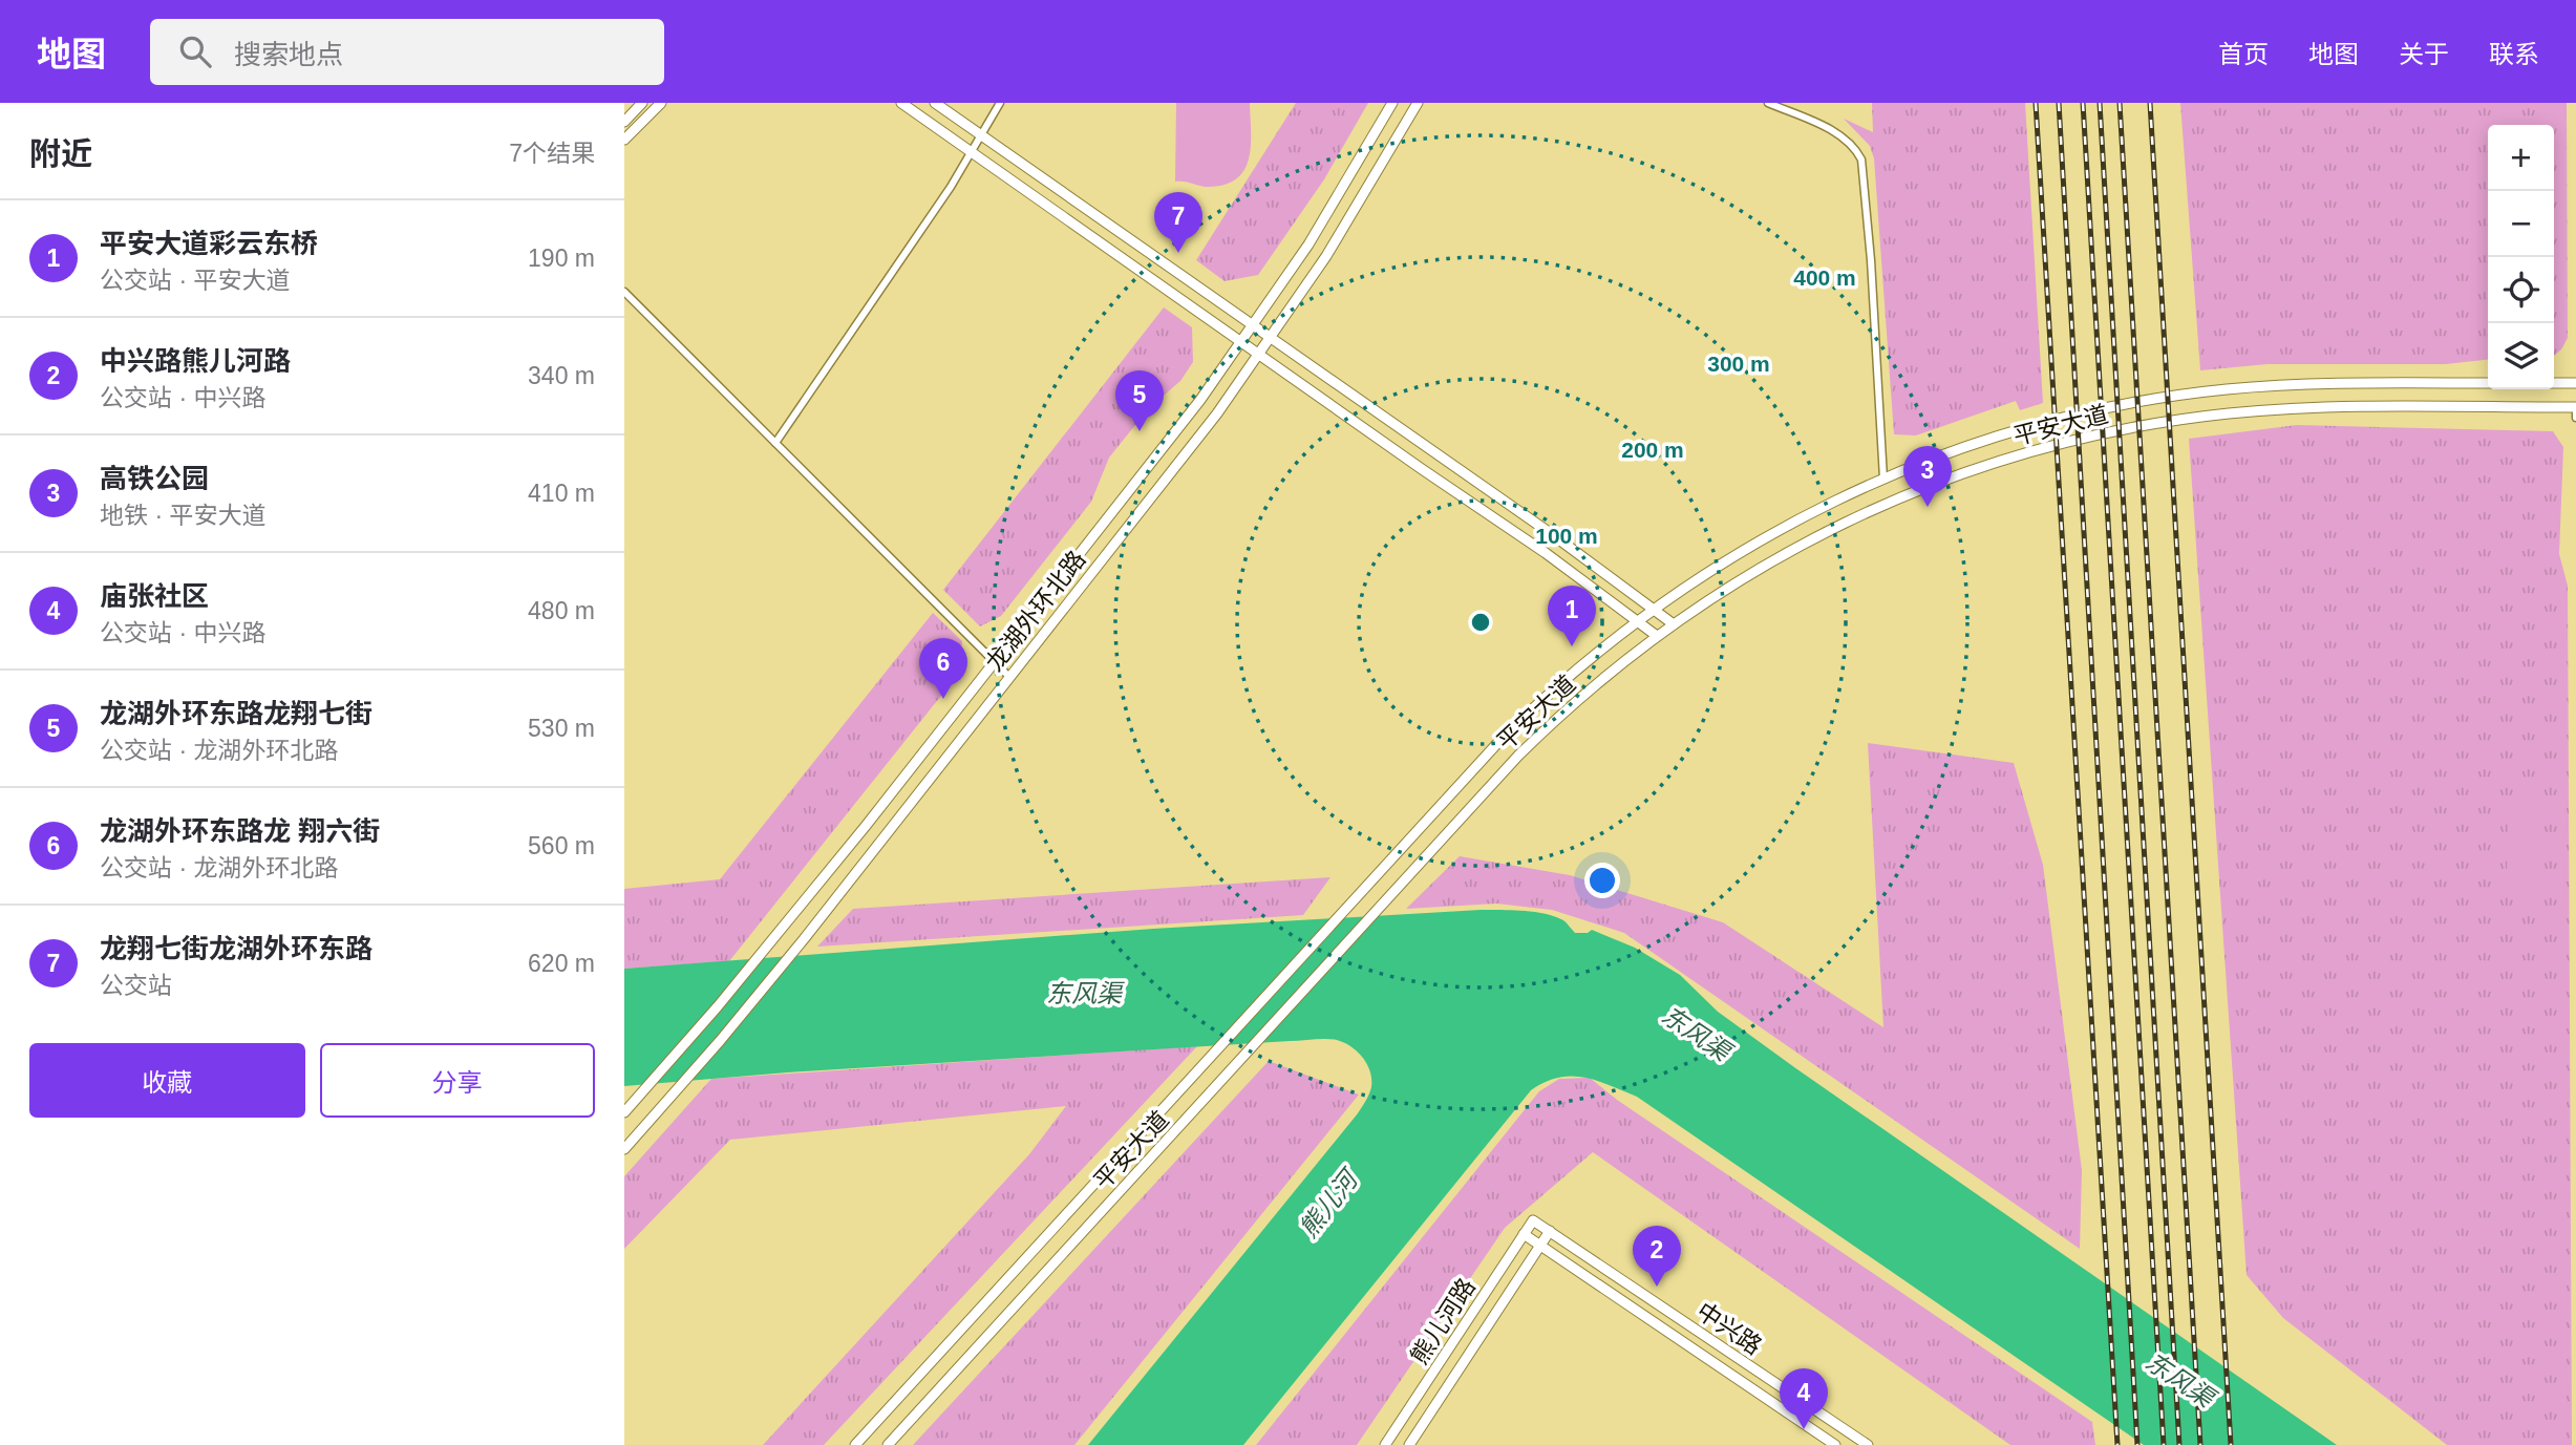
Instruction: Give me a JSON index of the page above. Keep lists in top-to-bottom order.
{
  "streets": {
    "main road": [
      "平安大道",
      "龙湖外环北路",
      "熊儿河路",
      "中兴路"
    ]
  },
  "crossings": [
    ["熊儿河路", "中兴路"]
  ],
  "water": ["东风渠", "熊儿河"],
  "page": {
    "header": "地图",
    "search": "搜索地点",
    "nav": [
      "首页",
      "地图",
      "关于",
      "联系"
    ],
    "heading": ["附近", "7个结果"],
    "map_buttons": ["+", "−"],
    "pins": [
      "7",
      "5",
      "3",
      "1",
      "6",
      "2",
      "4"
    ],
    "list": [
      {
        "mark": "1",
        "name": "平安大道彩云东桥",
        "note": "公交站 · 平安大道",
        "value": "190 m"
      },
      {
        "mark": "2",
        "name": "中兴路熊儿河路",
        "note": "公交站 · 中兴路",
        "value": "340 m"
      },
      {
        "mark": "3",
        "name": "高铁公园",
        "note": "地铁 · 平安大道",
        "value": "410 m"
      },
      {
        "mark": "4",
        "name": "庙张社区",
        "note": "公交站 · 中兴路",
        "value": "480 m"
      },
      {
        "mark": "5",
        "name": "龙湖外环东路龙翔七街",
        "note": "公交站 · 龙湖外环北路",
        "value": "530 m"
      },
      {
        "mark": "6",
        "name": "龙湖外环东路龙 翔六街",
        "note": "公交站 · 龙湖外环北路",
        "value": "560 m"
      },
      {
        "mark": "7",
        "name": "龙翔七街龙湖外环东路",
        "note": "公交站",
        "value": "620 m"
      }
    ],
    "buttons": ["收藏", "分享"]
  },
  "rings": [
    "400 m",
    "300 m",
    "200 m",
    "100 m"
  ]
}
